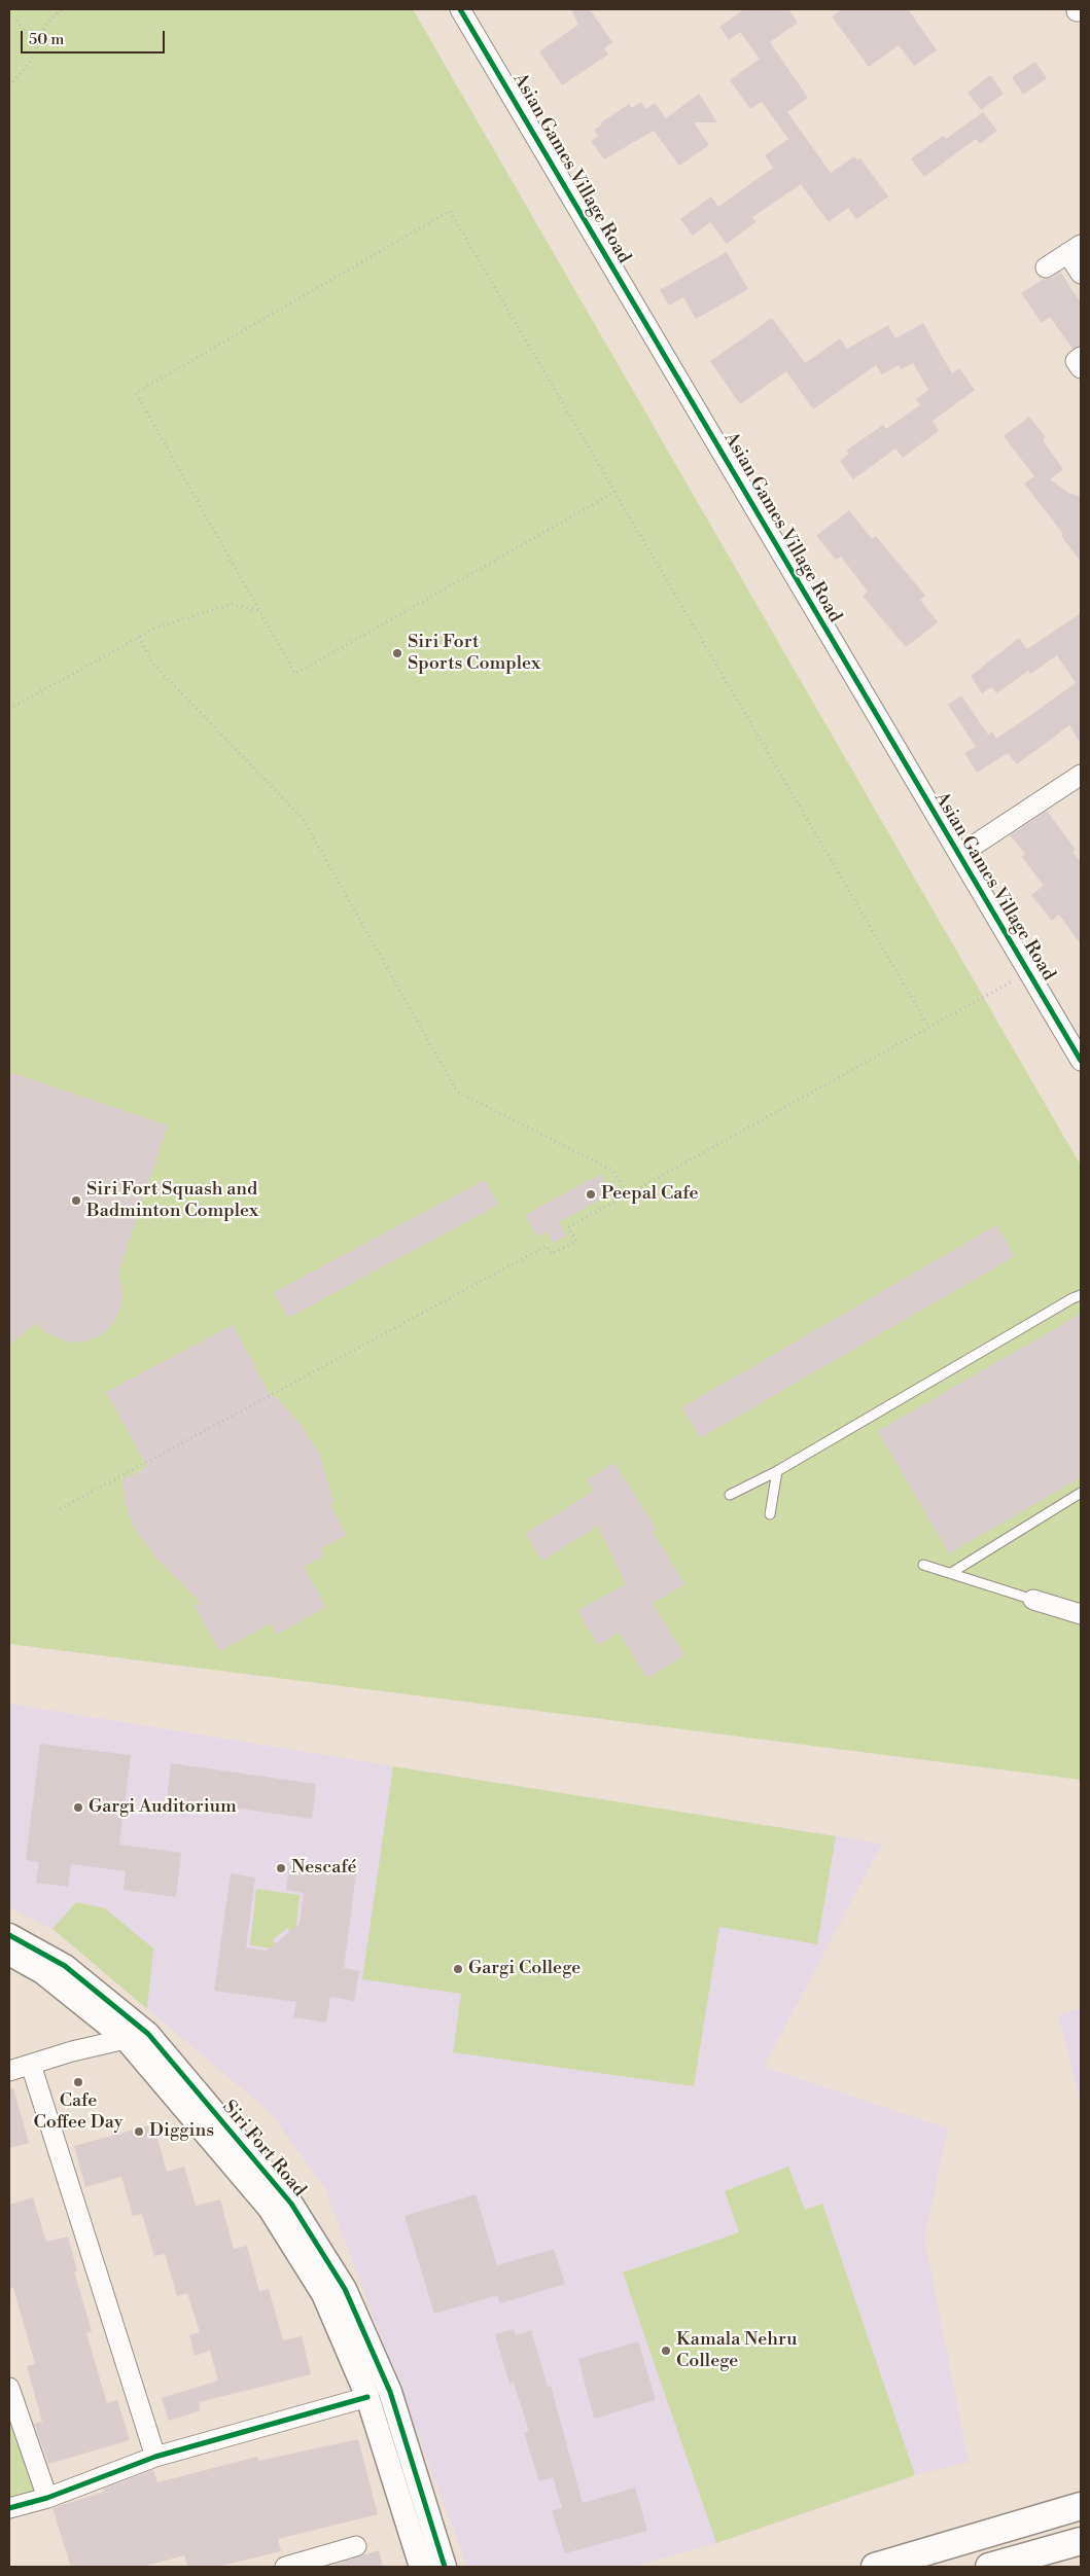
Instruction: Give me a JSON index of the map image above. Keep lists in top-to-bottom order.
{
  "streets": {
    "street": ["Asian Games Village Road", "Siri Fort Road"]
  },
  "places": [
    "Siri Fort Sports Complex",
    "Peepal Cafe",
    "Siri Fort Squash and Badminton Complex",
    "Gargi Auditorium",
    "Nescafé",
    "Gargi College",
    "Cafe Coffee Day",
    "Diggins",
    "Kamala Nehru College"
  ],
  "scale_bar": "50 m"
}
